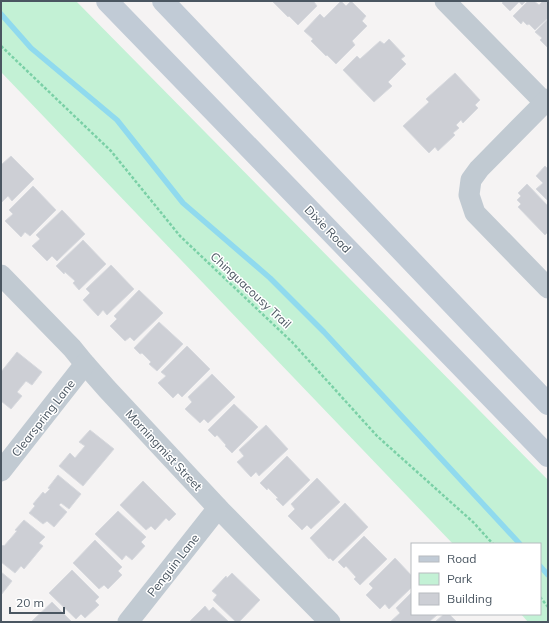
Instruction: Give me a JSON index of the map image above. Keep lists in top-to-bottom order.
{
  "streets": {
    "main road": ["Dixie Road"],
    "street": ["Clearspring Lane", "Morningmist Street", "Penguin Lane"],
    "path": ["Chinguacousy Trail"]
  },
  "crossings": [
    ["Clearspring Lane", "Morningmist Street"],
    ["Morningmist Street", "Penguin Lane"]
  ],
  "legend": ["Road", "Park", "Building"],
  "scale_bar": "20 m"
}
